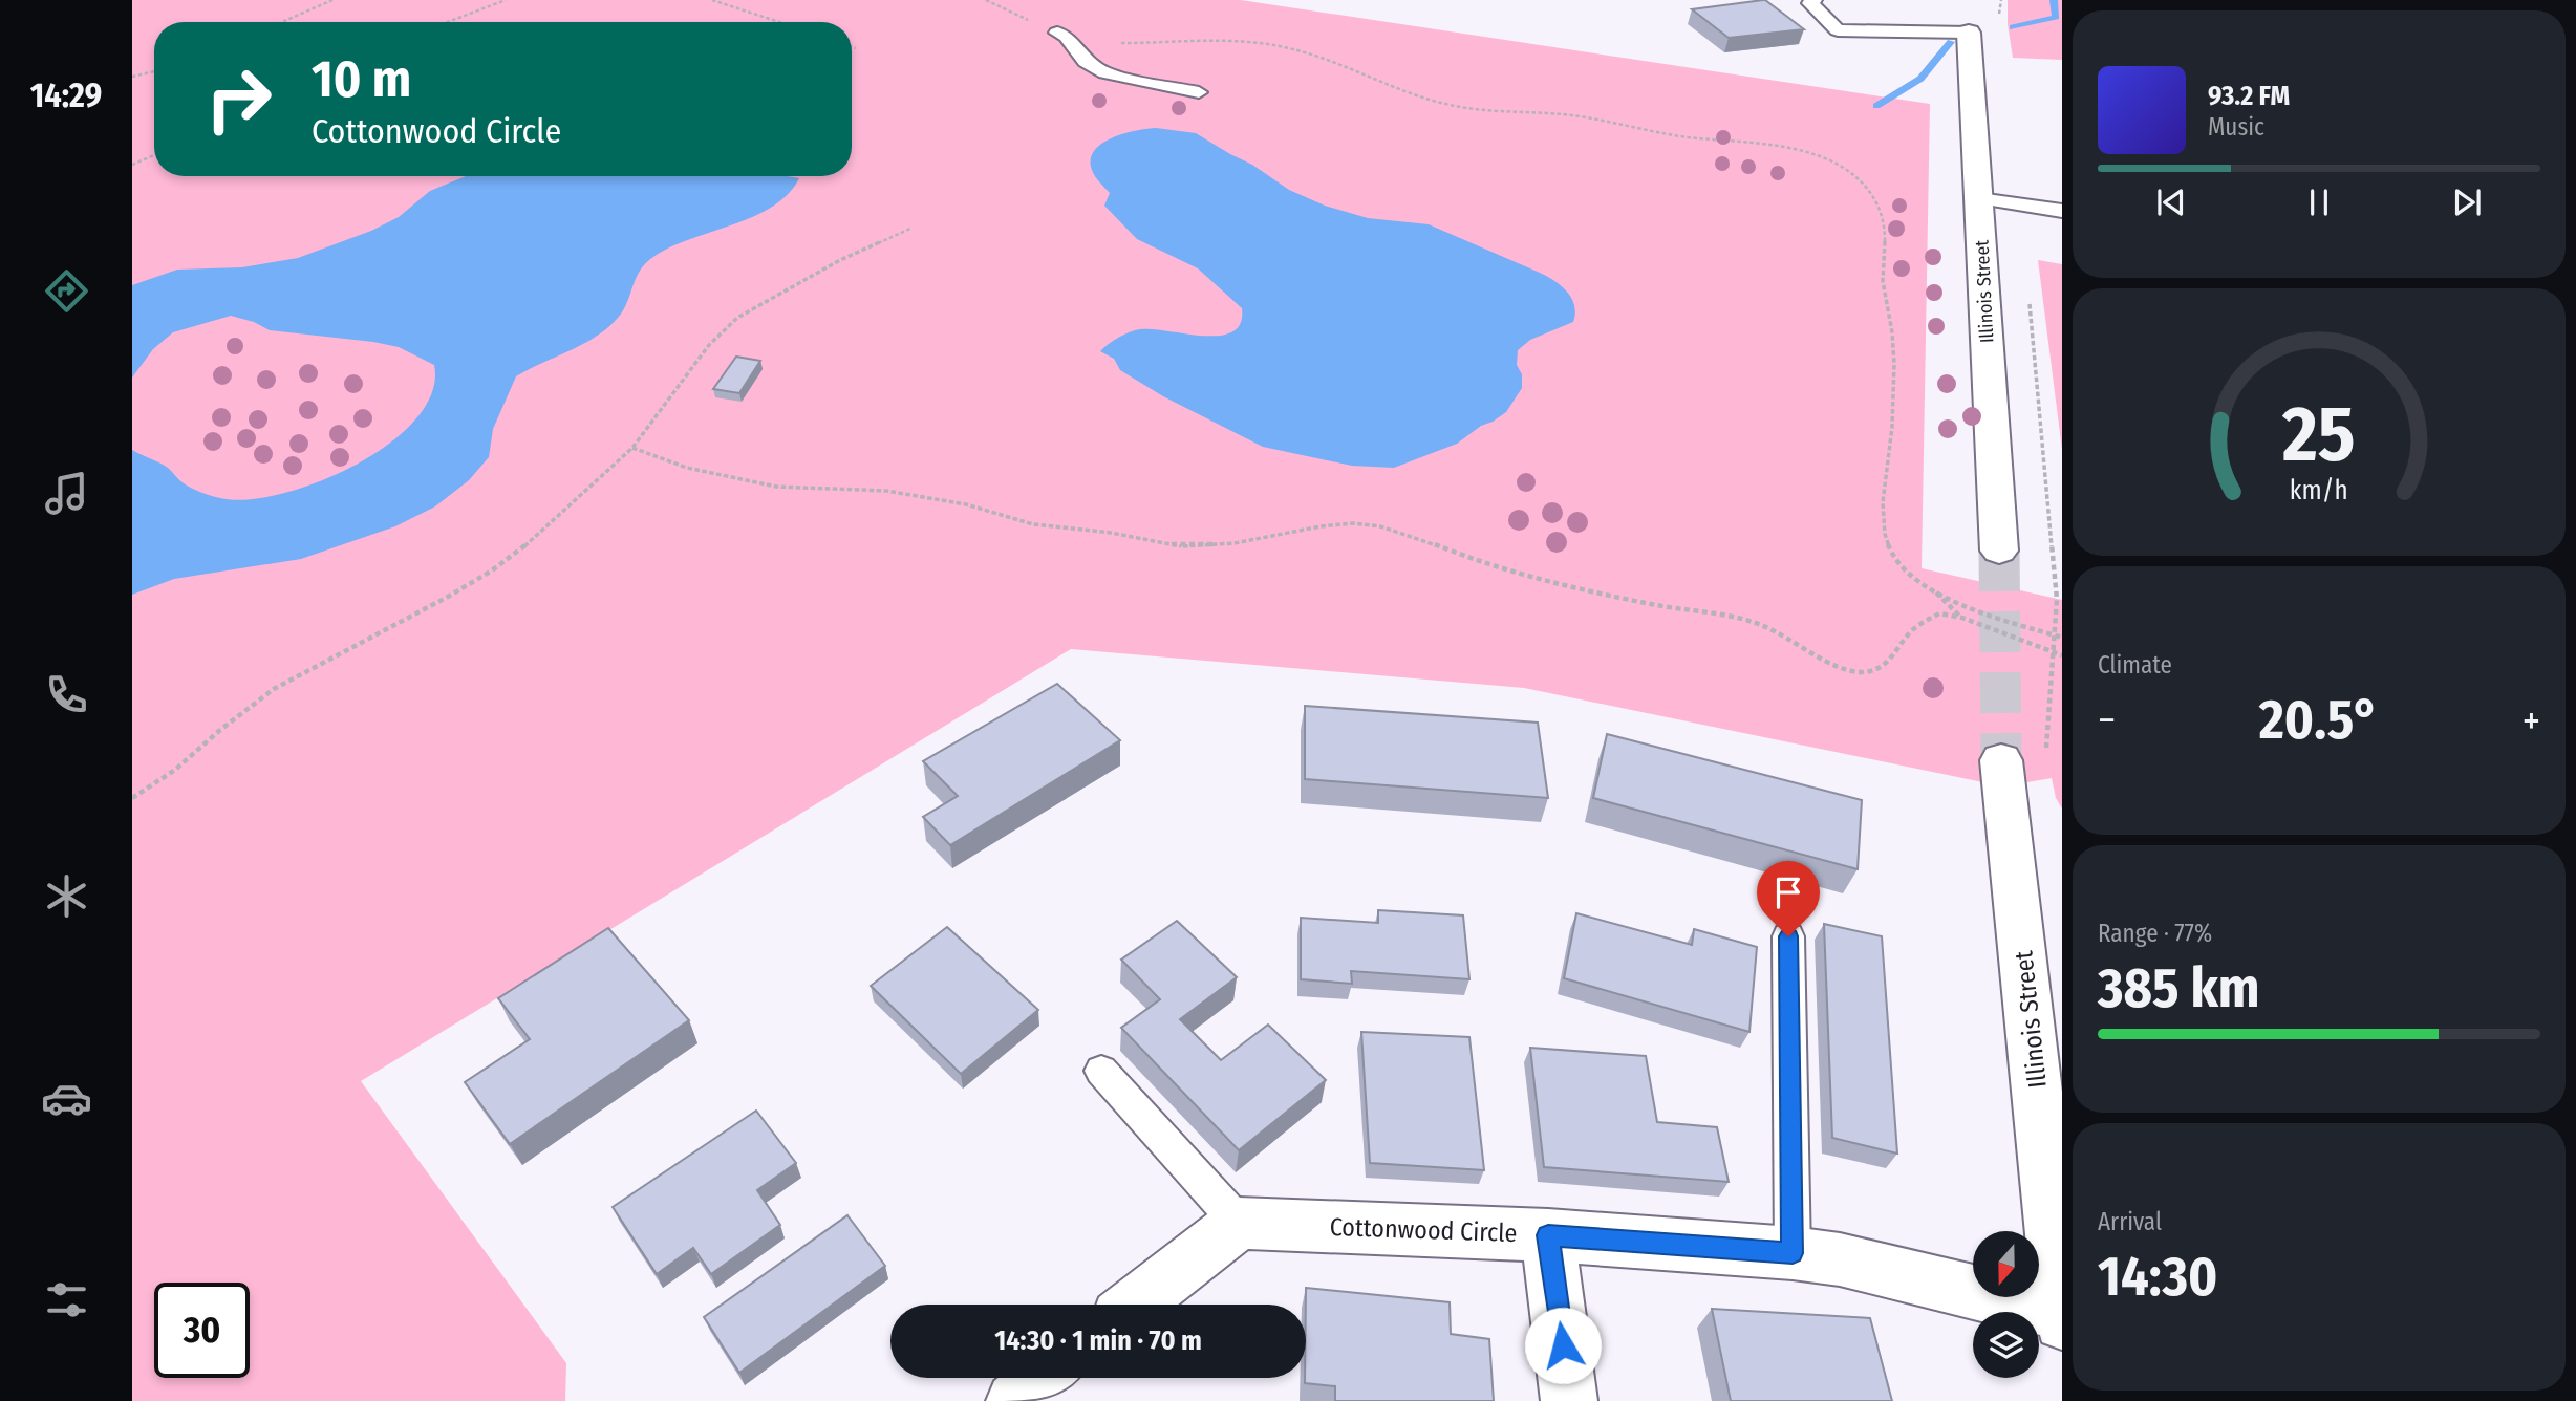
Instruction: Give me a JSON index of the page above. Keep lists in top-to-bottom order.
{
  "streets": {
    "street": ["Illinois Street", "Cottonwood Circle"]
  },
  "crossings": [
    ["Illinois Street", "Cottonwood Circle"]
  ],
  "north": "bottom",
  "page": {
    "tabs": "14:29",
    "turn": ["10 m", "Cottonwood Circle"],
    "song": ["93.2 FM", "Music"],
    "tile": [
      "Climate",
      ["Range · 77%", "385 km"],
      ["Arrival", "14:30"]
    ],
    "heat": ["−", "20.5°", "+"],
    "limit": "30",
    "trip": "14:30 · 1 min · 70 m",
    "gauge": ["25", "km/h"]
  }
}
